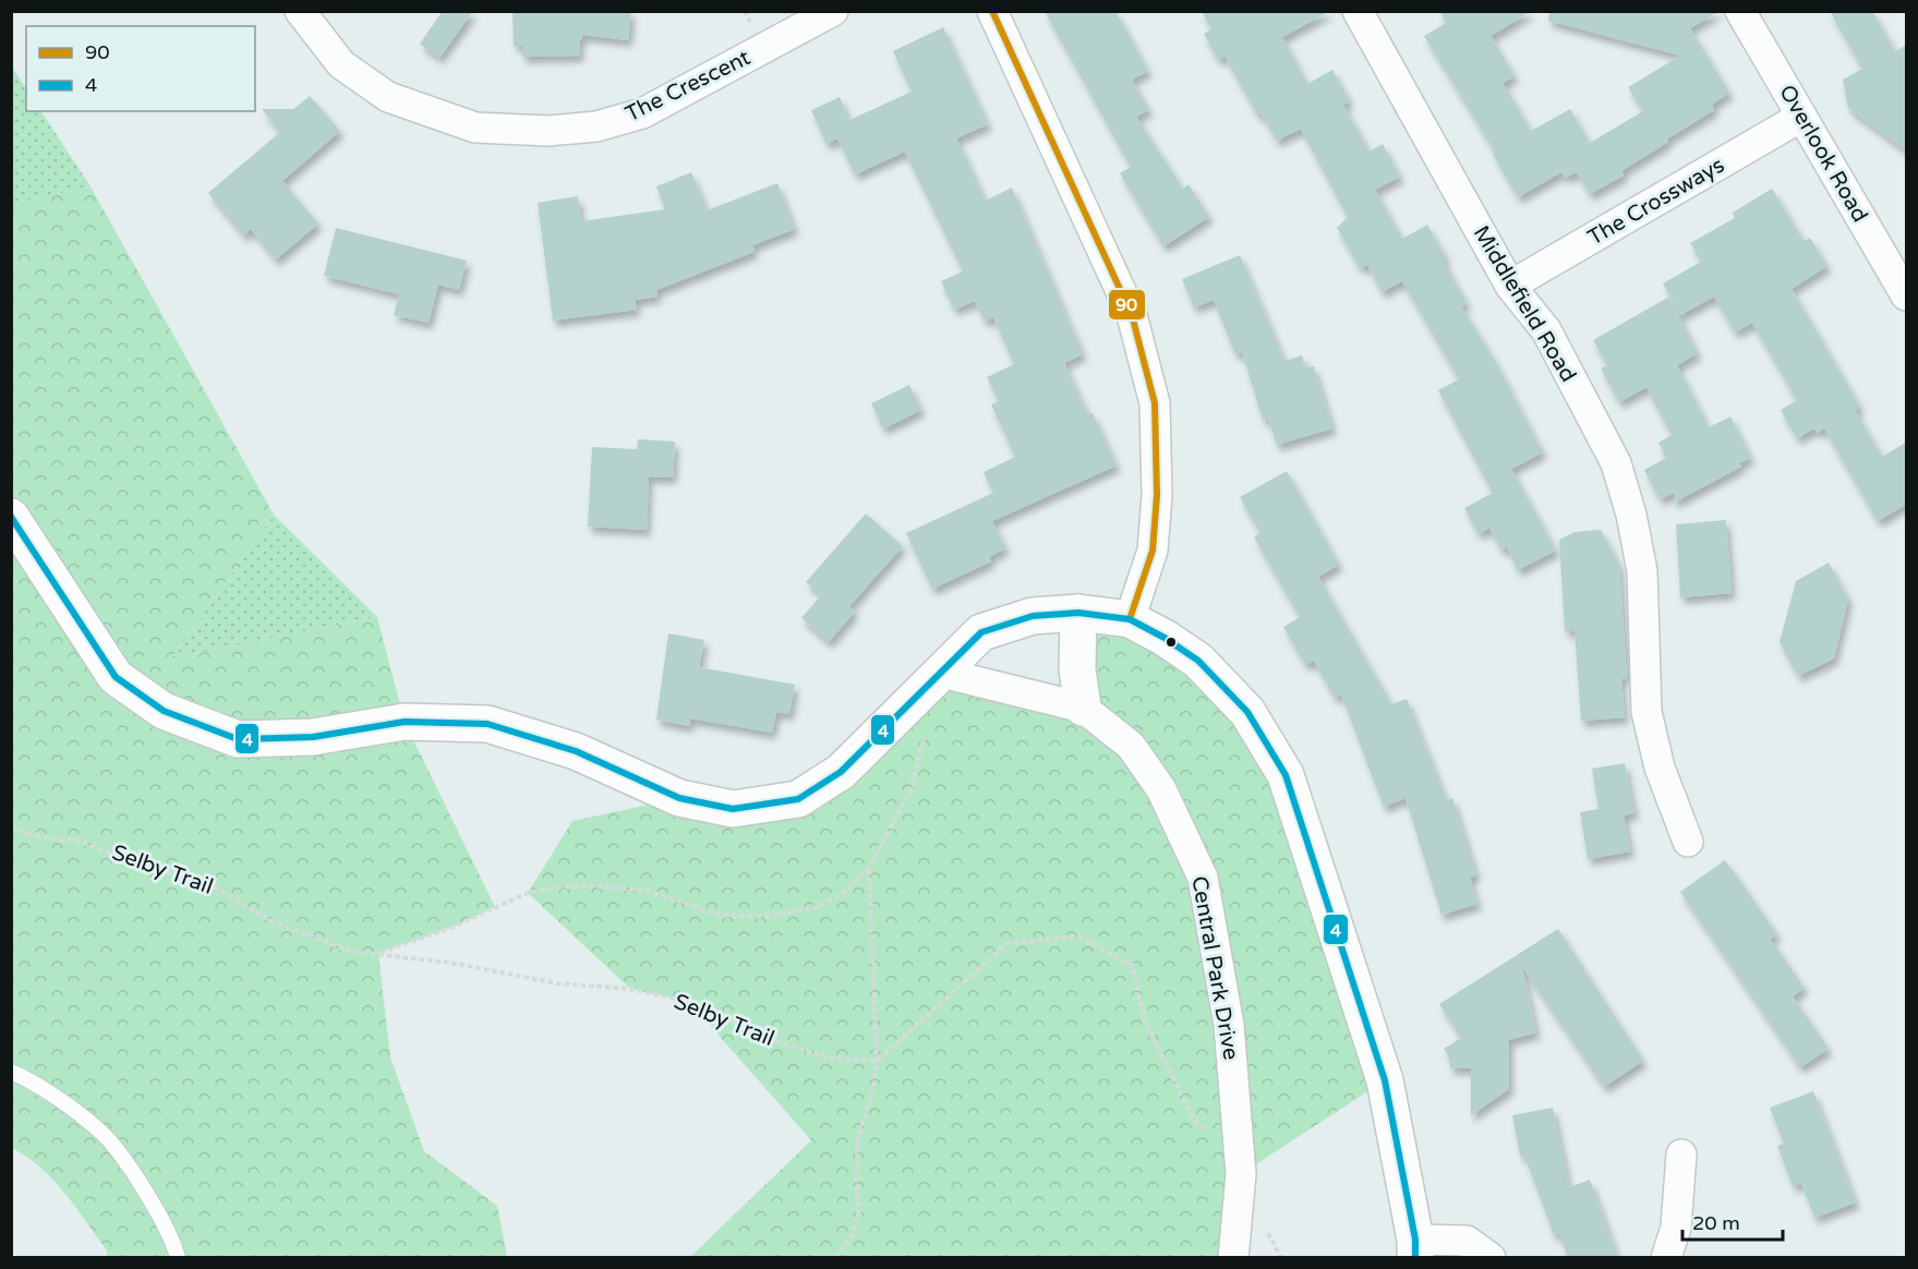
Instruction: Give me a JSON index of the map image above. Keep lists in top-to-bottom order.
{
  "streets": {
    "street": [
      "The Crescent",
      "Overlook Road",
      "The Crossways",
      "Middlefield Road",
      "Central Park Drive"
    ],
    "path": ["Selby Trail"]
  },
  "crossings": [
    ["Overlook Road", "The Crossways"],
    ["The Crossways", "Middlefield Road"]
  ],
  "lines": ["transit line 90", "transit line 4"],
  "legend": ["90", "4"],
  "scale_bar": "20 m"
}
